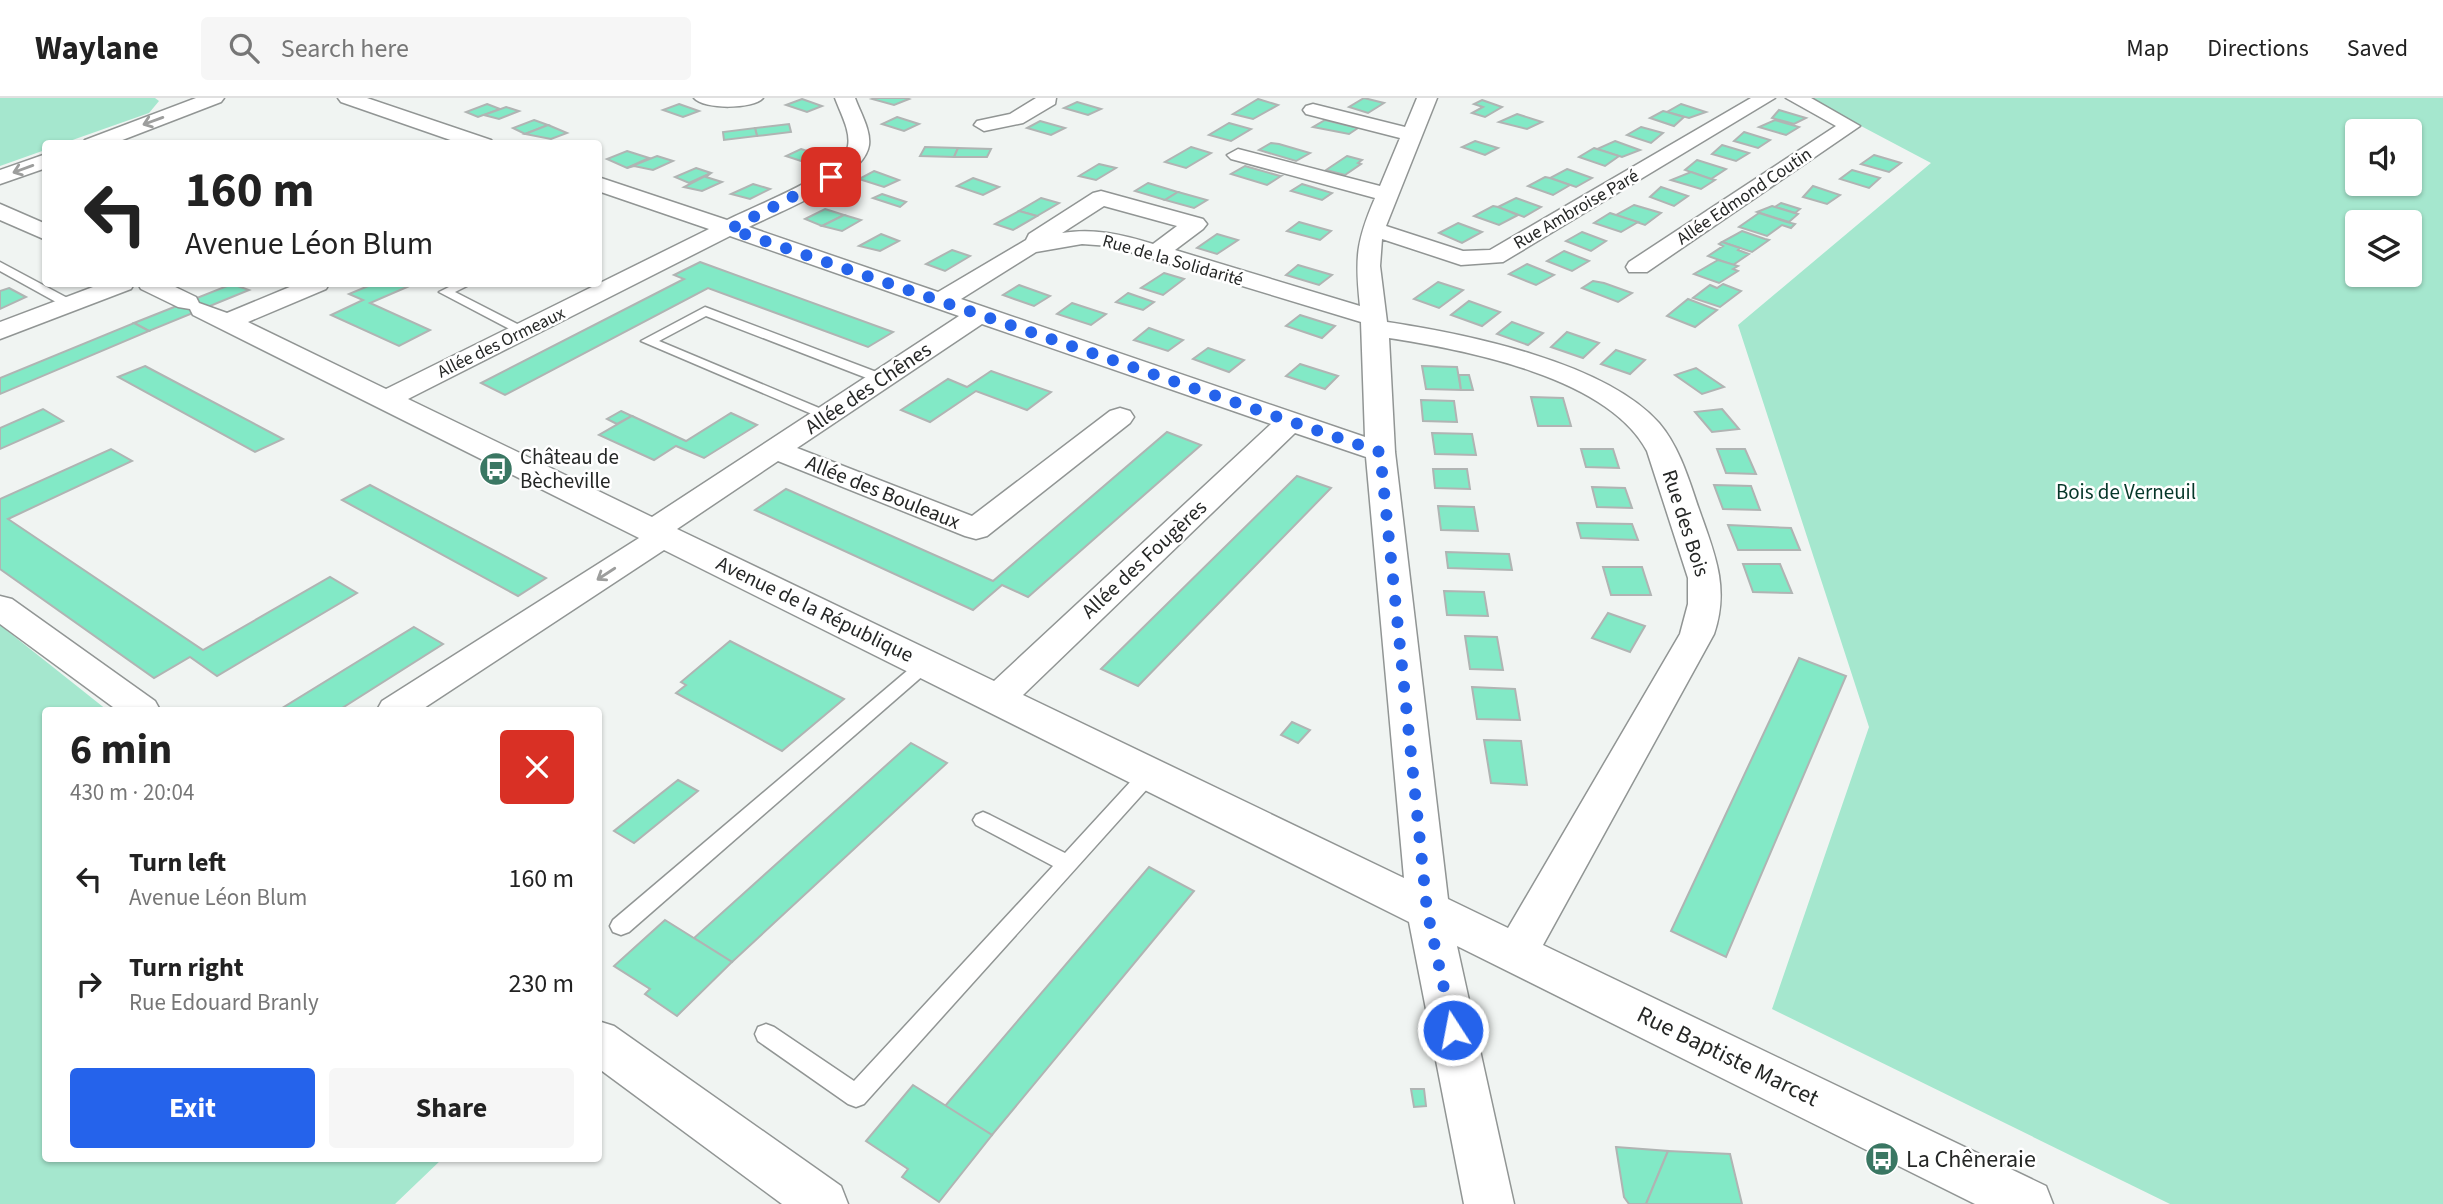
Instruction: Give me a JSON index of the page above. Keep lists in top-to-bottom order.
{
  "streets": {
    "street": [
      "Allée Edmond Coutin",
      "Rue Ambroise Paré",
      "Rue de la Solidarité",
      "Allée des Ormeaux",
      "Allée des Chênes",
      "Allée des Bouleaux",
      "Rue des Bois",
      "Allée des Fougères",
      "Avenue de la République",
      "Rue Baptiste Marcet"
    ]
  },
  "crossings": [
    ["Rue de la Solidarité", "Rue des Bois"],
    ["Allée des Ormeaux", "Avenue de la République"],
    ["Allée des Chênes", "Allée des Bouleaux"],
    ["Allée des Chênes", "Avenue de la République"],
    ["Rue des Bois", "Rue Baptiste Marcet"],
    ["Allée des Fougères", "Avenue de la République"],
    ["Avenue de la République", "Rue Baptiste Marcet"]
  ],
  "one_way": ["Allée des Chênes"],
  "parks": ["Bois de Verneuil"],
  "places": {
    "bus stop": ["Château de Bècheville", "La Chêneraie"]
  },
  "page": {
    "header": "Waylane",
    "search": "Search here",
    "nav": ["Map", "Directions", "Saved"],
    "turn": ["160 m", "Avenue Léon Blum"],
    "heading": ["6 min", "430 m · 20:04"],
    "list": [
      {
        "name": "Turn left",
        "note": "Avenue Léon Blum",
        "value": "160 m"
      },
      {
        "name": "Turn right",
        "note": "Rue Edouard Branly",
        "value": "230 m"
      }
    ],
    "buttons": ["Exit", "Share"]
  }
}
